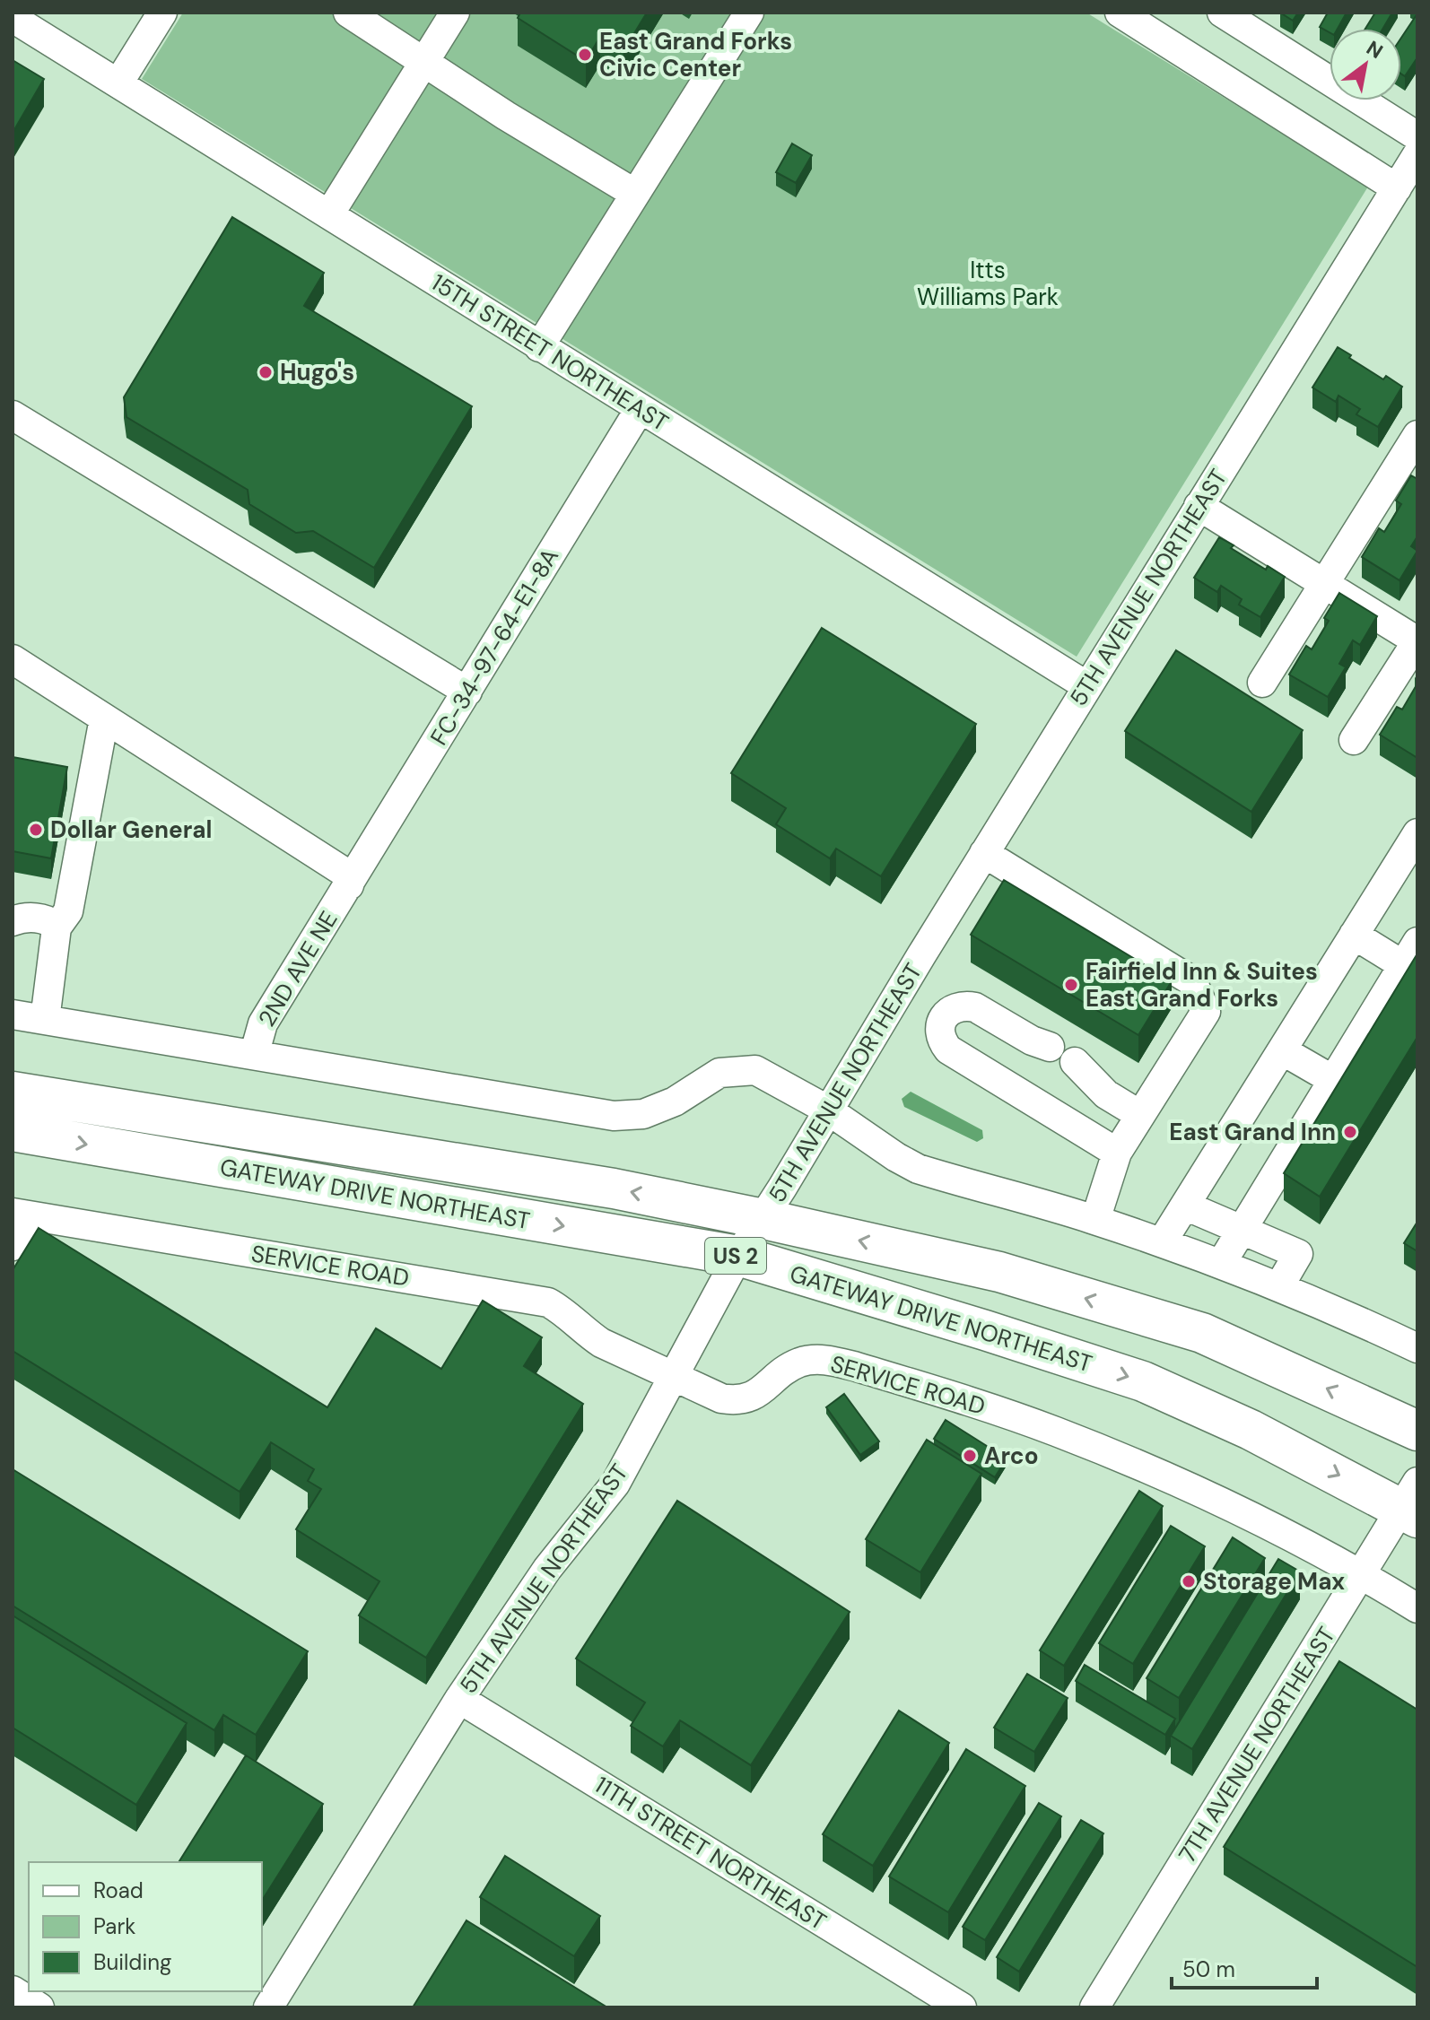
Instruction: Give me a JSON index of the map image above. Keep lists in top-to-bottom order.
{
  "streets": {
    "highway": ["GATEWAY DRIVE NORTHEAST", "US 2"],
    "street": [
      "15TH STREET NORTHEAST",
      "5TH AVENUE NORTHEAST",
      "FC-34-97-64-E1-8A",
      "2ND AVE NE",
      "SERVICE ROAD",
      "7TH AVENUE NORTHEAST",
      "11TH STREET NORTHEAST"
    ]
  },
  "crossings": [
    ["15TH STREET NORTHEAST", "5TH AVENUE NORTHEAST"],
    ["15TH STREET NORTHEAST", "FC-34-97-64-E1-8A"],
    ["5TH AVENUE NORTHEAST", "GATEWAY DRIVE NORTHEAST"],
    ["5TH AVENUE NORTHEAST", "SERVICE ROAD"],
    ["5TH AVENUE NORTHEAST", "11TH STREET NORTHEAST"],
    ["FC-34-97-64-E1-8A", "2ND AVE NE"],
    ["GATEWAY DRIVE NORTHEAST", "7TH AVENUE NORTHEAST"],
    ["SERVICE ROAD", "7TH AVENUE NORTHEAST"]
  ],
  "parks": ["Itts Williams Park"],
  "places": [
    "East Grand Forks Civic Center",
    "Hugo's",
    "Dollar General",
    "Fairfield Inn & Suites East Grand Forks",
    "East Grand Inn",
    "Arco",
    "Storage Max"
  ],
  "legend": ["Road", "Park", "Building"],
  "scale_bar": "50 m",
  "north": "top right"
}
